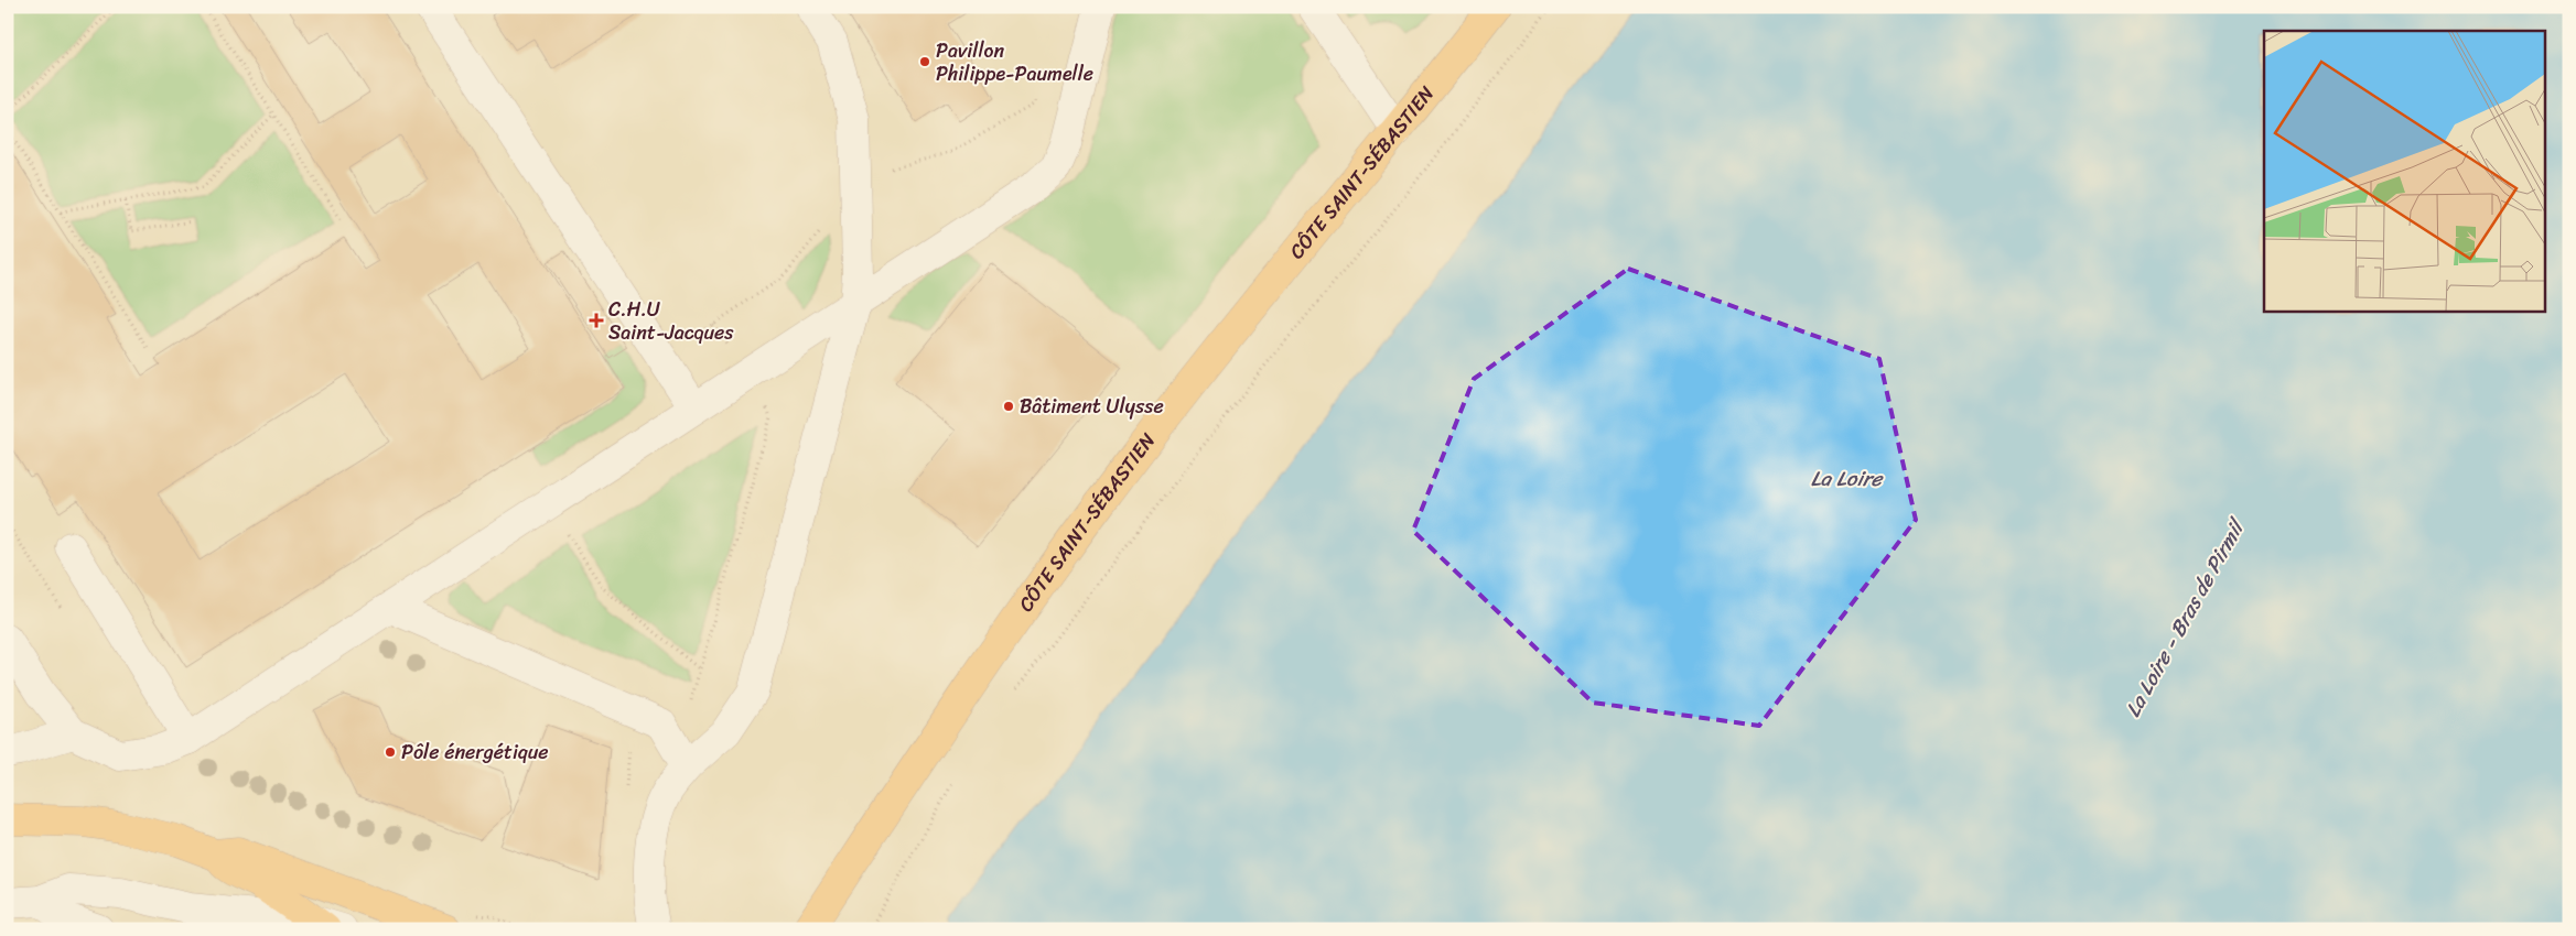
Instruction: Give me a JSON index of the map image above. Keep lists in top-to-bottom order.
{
  "streets": {
    "main road": ["CÔTE SAINT-SÉBASTIEN"]
  },
  "water": ["La Loire", "La Loire - Bras de Pirmil"],
  "places": {
    "other": ["Pavillon Philippe-Paumelle", "Bâtiment Ulysse", "Pôle énergétique"],
    "health": ["C.H.U Saint-Jacques"]
  }
}
